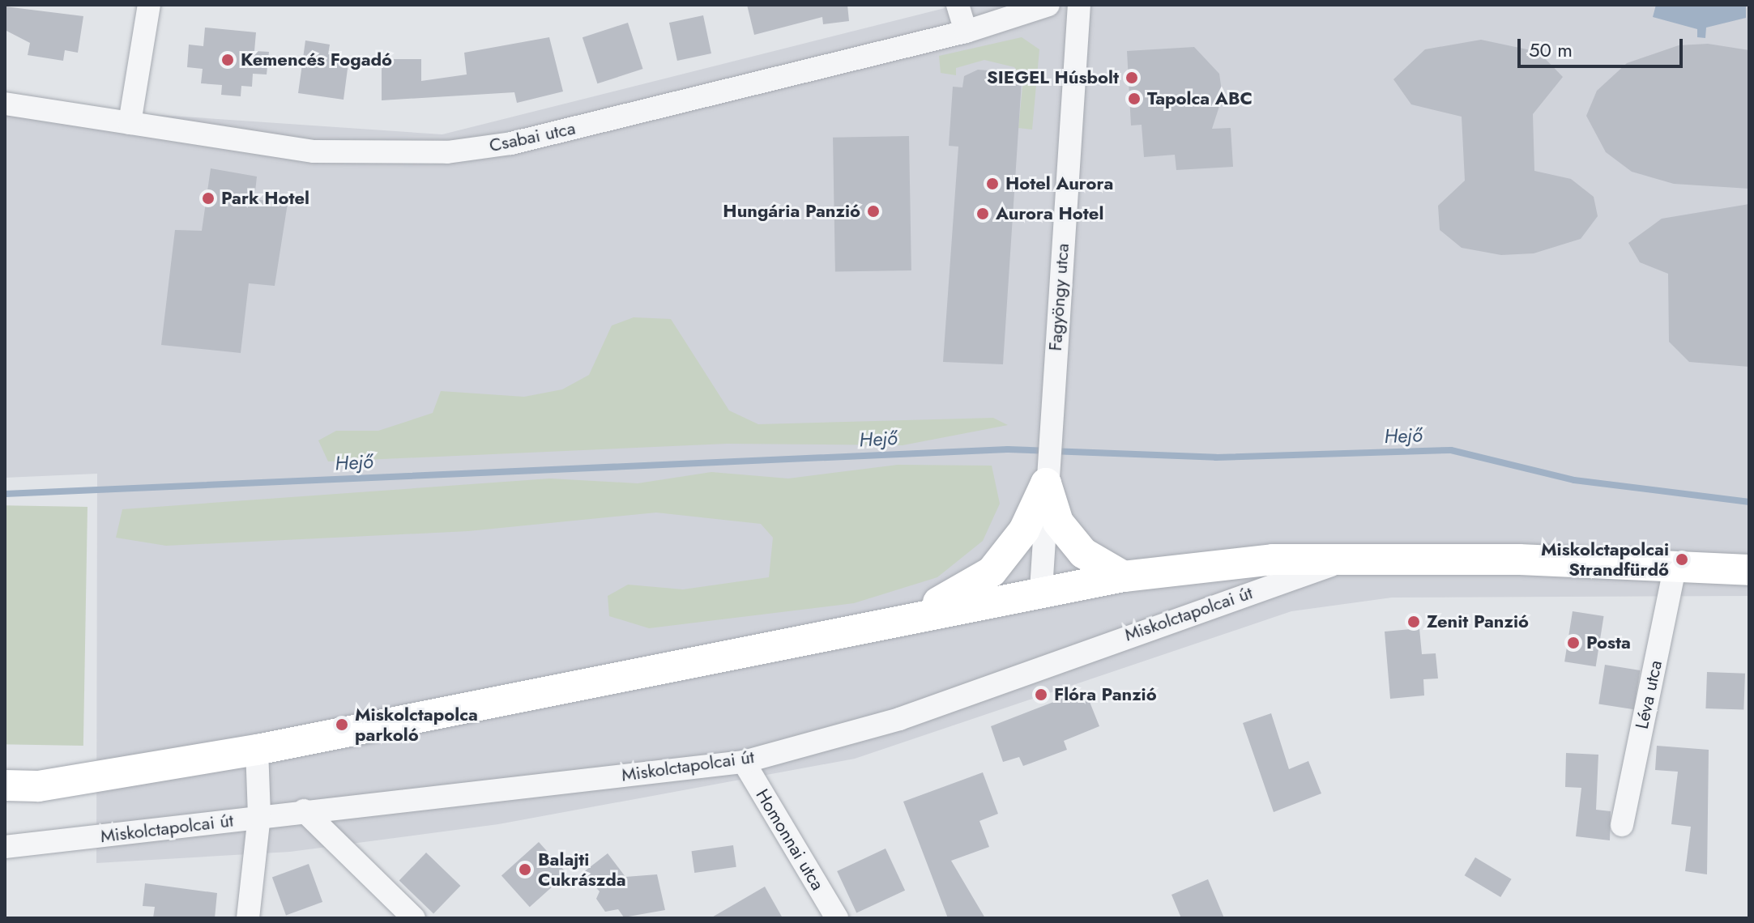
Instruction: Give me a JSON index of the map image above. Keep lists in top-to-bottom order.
{
  "streets": {
    "street": [
      "Csabai utca",
      "Fagyöngy utca",
      "Miskolctapolcai út",
      "Léva utca",
      "Homonnai utca"
    ]
  },
  "crossings": [
    ["Fagyöngy utca", "Miskolctapolcai út"],
    ["Miskolctapolcai út", "Léva utca"],
    ["Miskolctapolcai út", "Homonnai utca"]
  ],
  "water": ["Hejő"],
  "places": [
    "Kemencés Fogadó",
    "SIEGEL Húsbolt",
    "Tapolca ABC",
    "Hotel Aurora",
    "Park Hotel",
    "Hungária Panzió",
    "Aurora Hotel",
    "Miskolctapolcai Strandfürdő",
    "Zenit Panzió",
    "Posta",
    "Flóra Panzió",
    "Miskolctapolca parkoló",
    "Balajti Cukrászda"
  ],
  "scale_bar": "50 m"
}
